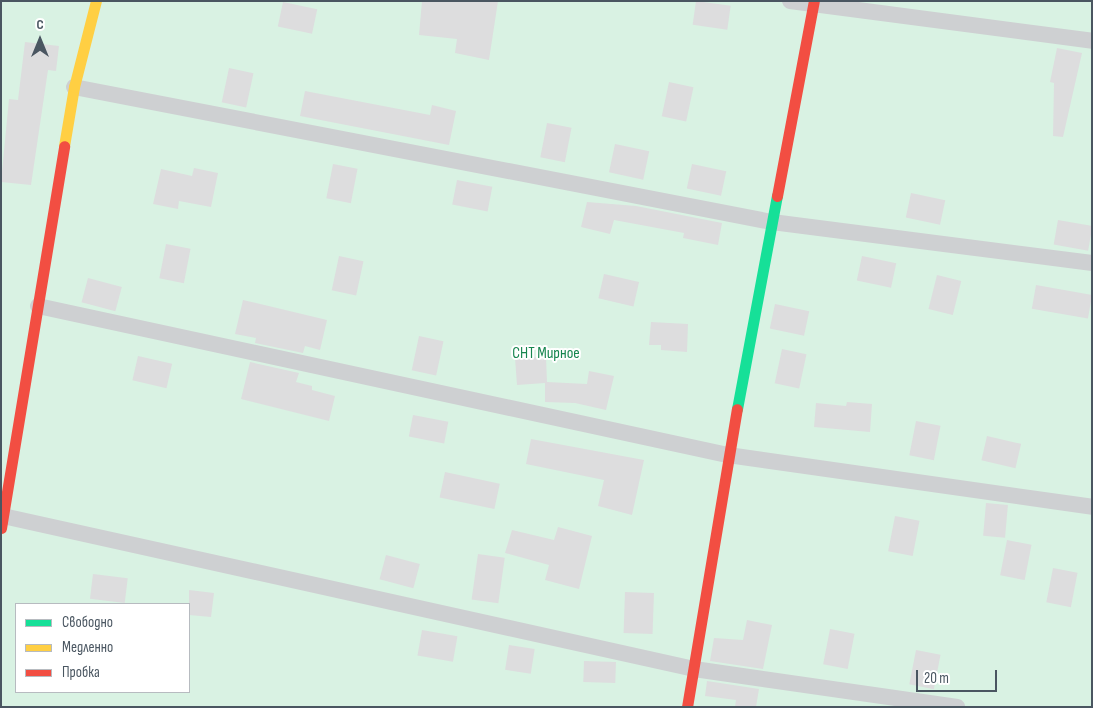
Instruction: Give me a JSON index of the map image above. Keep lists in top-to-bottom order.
{
  "parks": ["СНТ Мирное"],
  "legend": ["Свободно", "Медленно", "Пробка"],
  "scale_bar": "20 m",
  "north": "top"
}
